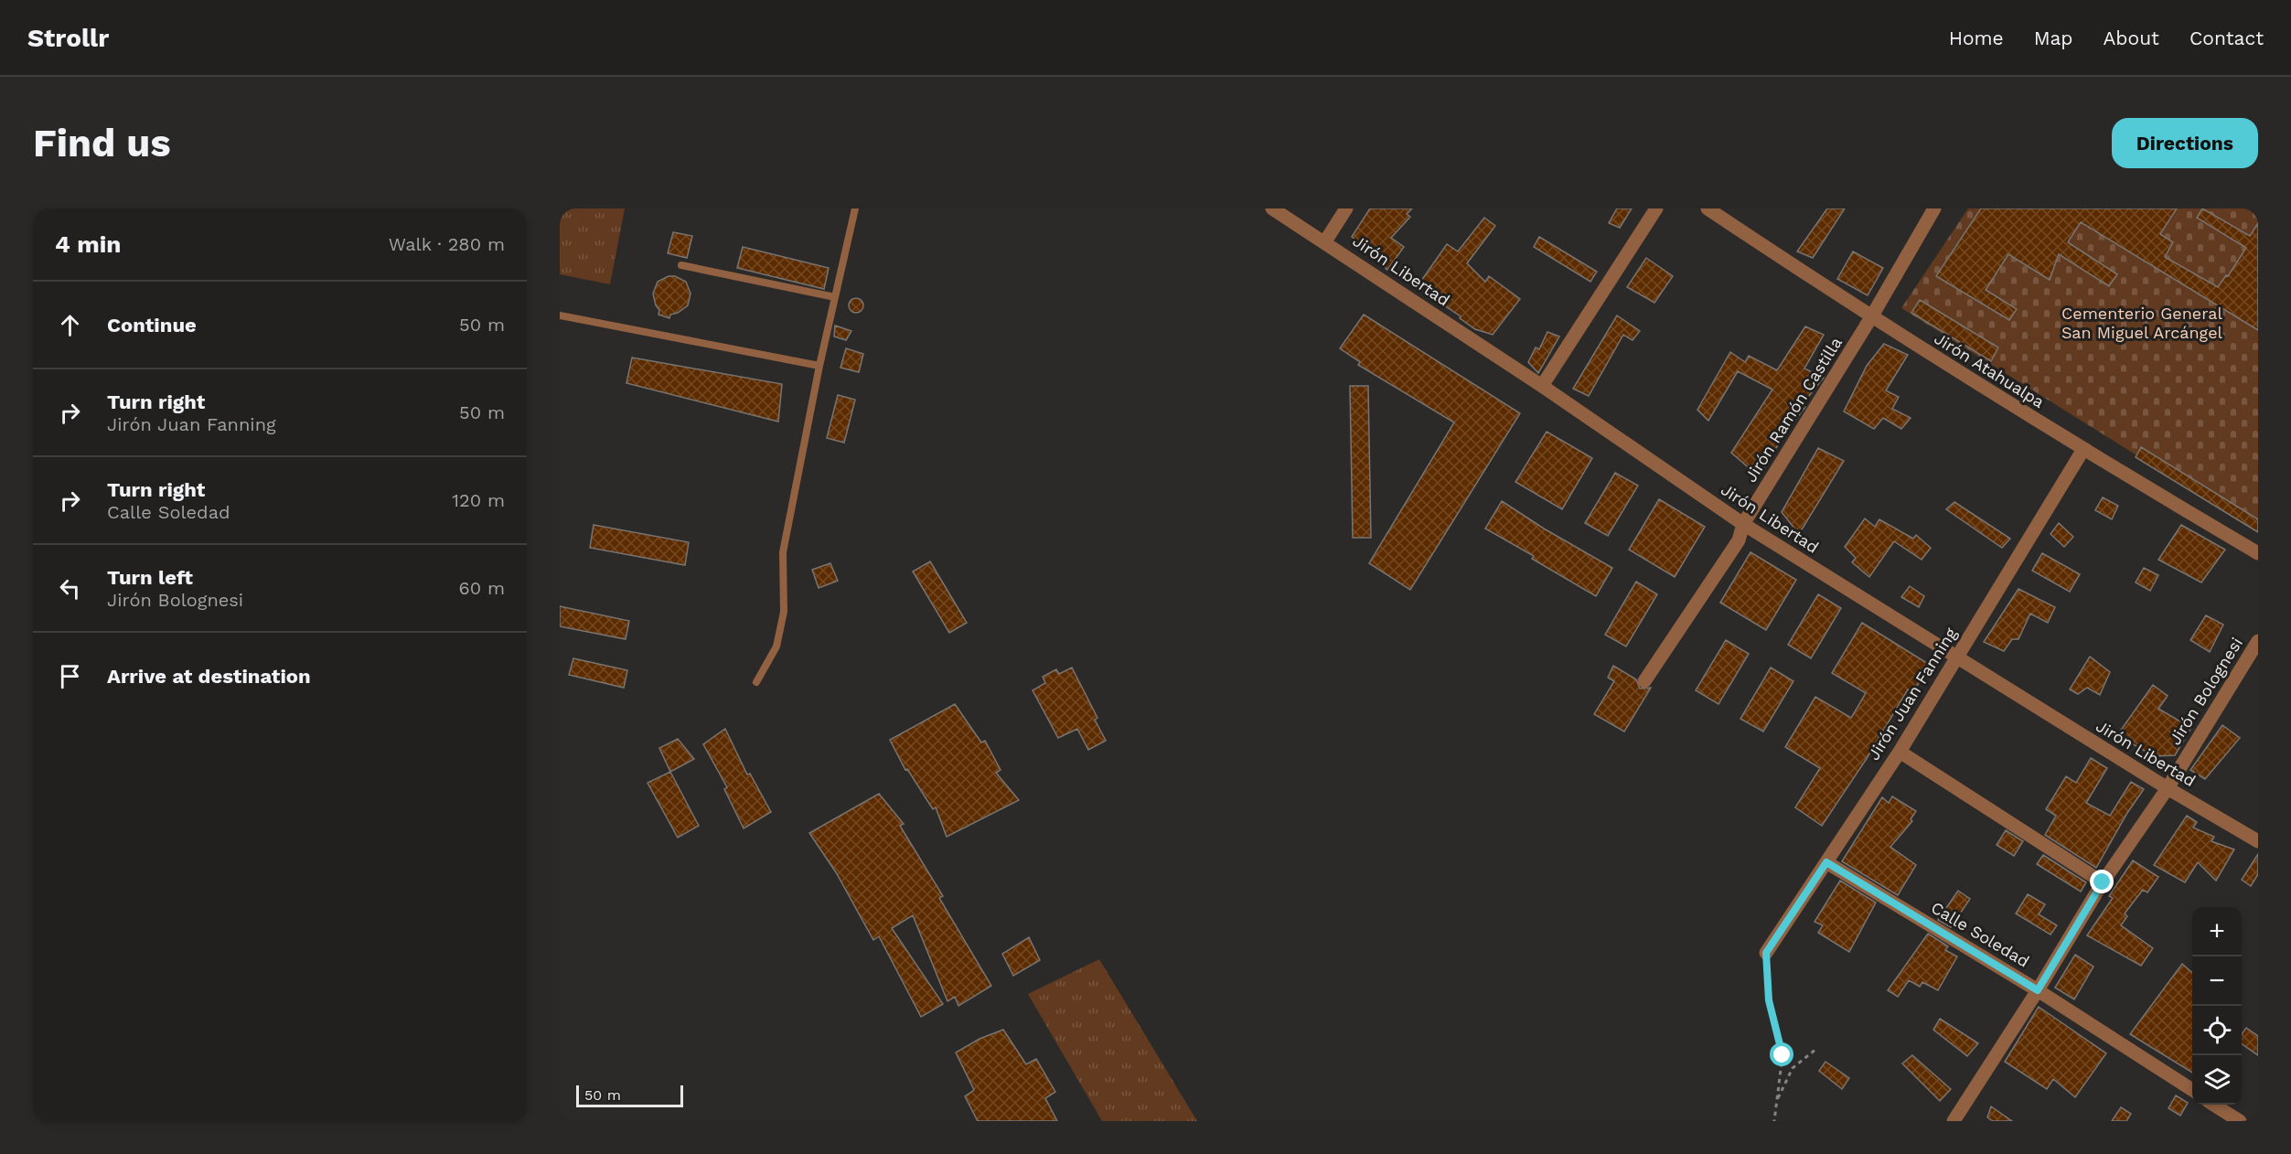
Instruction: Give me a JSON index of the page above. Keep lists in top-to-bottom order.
{
  "streets": {
    "street": [
      "Jirón Libertad",
      "Jirón Atahualpa",
      "Jirón Ramón Castilla",
      "Jirón Bolognesi",
      "Jirón Juan Fanning",
      "Calle Soledad"
    ]
  },
  "crossings": [
    ["Jirón Libertad", "Jirón Ramón Castilla"],
    ["Jirón Libertad", "Jirón Bolognesi"],
    ["Jirón Libertad", "Jirón Juan Fanning"],
    ["Jirón Atahualpa", "Jirón Ramón Castilla"],
    ["Jirón Atahualpa", "Jirón Juan Fanning"],
    ["Jirón Bolognesi", "Calle Soledad"],
    ["Jirón Juan Fanning", "Calle Soledad"]
  ],
  "parks": ["Cementerio General San Miguel Arcángel"],
  "scale_bar": "50 m",
  "page": {
    "header": "Strollr",
    "nav": [
      "Home",
      "Map",
      "About",
      "Contact"
    ],
    "buttons": "Directions",
    "title": "Find us",
    "heading": ["4 min", "Walk · 280 m"],
    "list": [
      ["Continue", "50 m"],
      ["Turn right", "Jirón Juan Fanning", "50 m"],
      ["Turn right", "Calle Soledad", "120 m"],
      ["Turn left", "Jirón Bolognesi", "60 m"],
      "Arrive at destination"
    ],
    "map_buttons": ["+", "−"],
    "scale": "50 m"
  }
}
